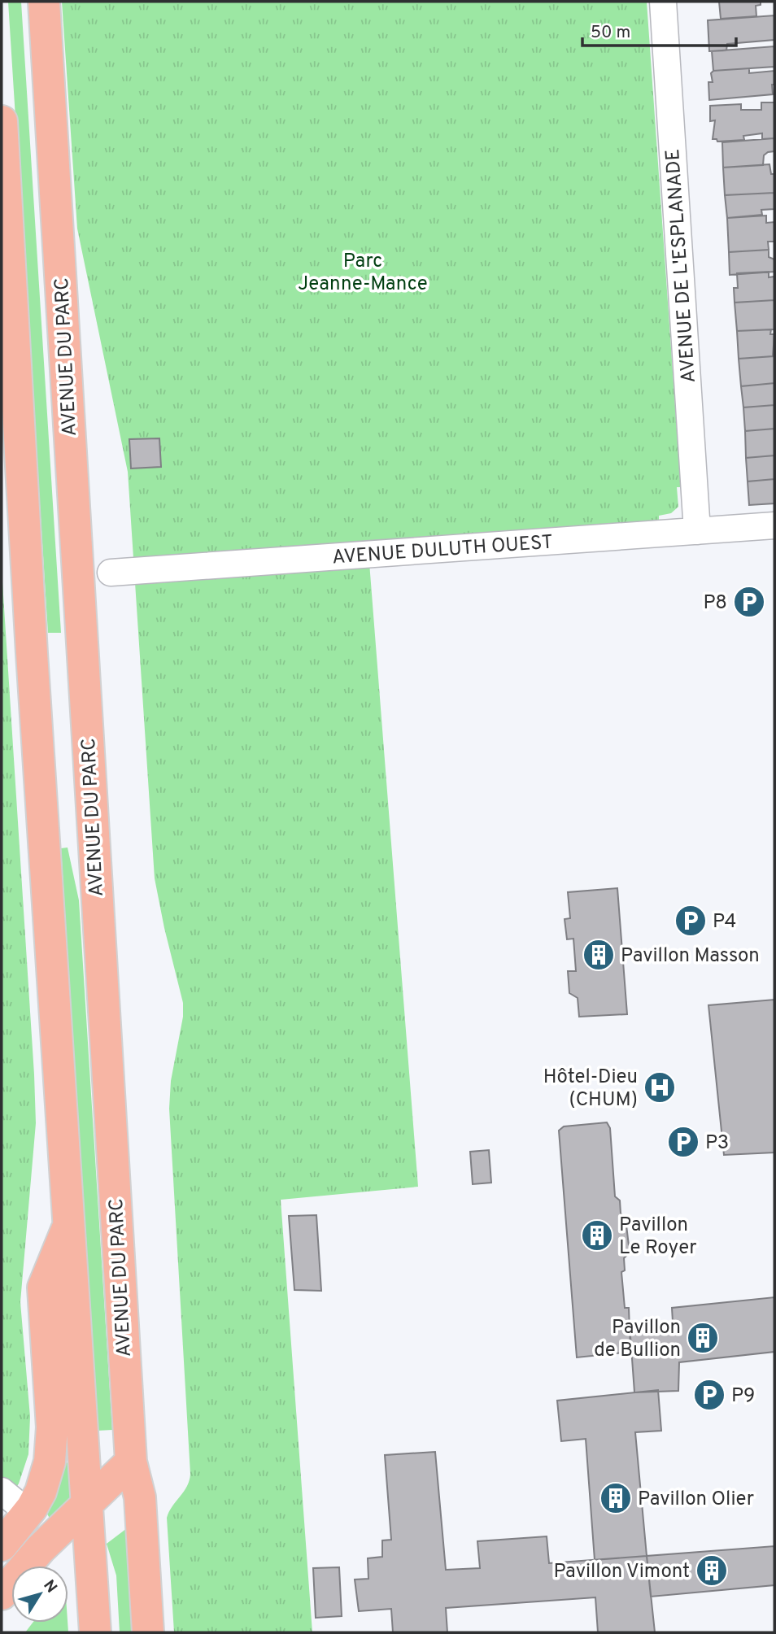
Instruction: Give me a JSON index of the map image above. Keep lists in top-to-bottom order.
{
  "streets": {
    "main road": ["AVENUE DU PARC"],
    "street": ["AVENUE DE L'ESPLANADE", "AVENUE DULUTH OUEST"]
  },
  "crossings": [
    ["AVENUE DE L'ESPLANADE", "AVENUE DULUTH OUEST"]
  ],
  "parks": ["Parc Jeanne-Mance"],
  "places": {
    "parking": [
      "P8",
      "P4",
      "P3",
      "P9"
    ],
    "building": [
      "Pavillon Masson",
      "Pavillon Le Royer",
      "Pavillon de Bullion",
      "Pavillon Olier",
      "Pavillon Vimont"
    ],
    "hospital": ["Hôtel-Dieu (CHUM)"]
  },
  "scale_bar": "50 m",
  "north": "top right"
}
